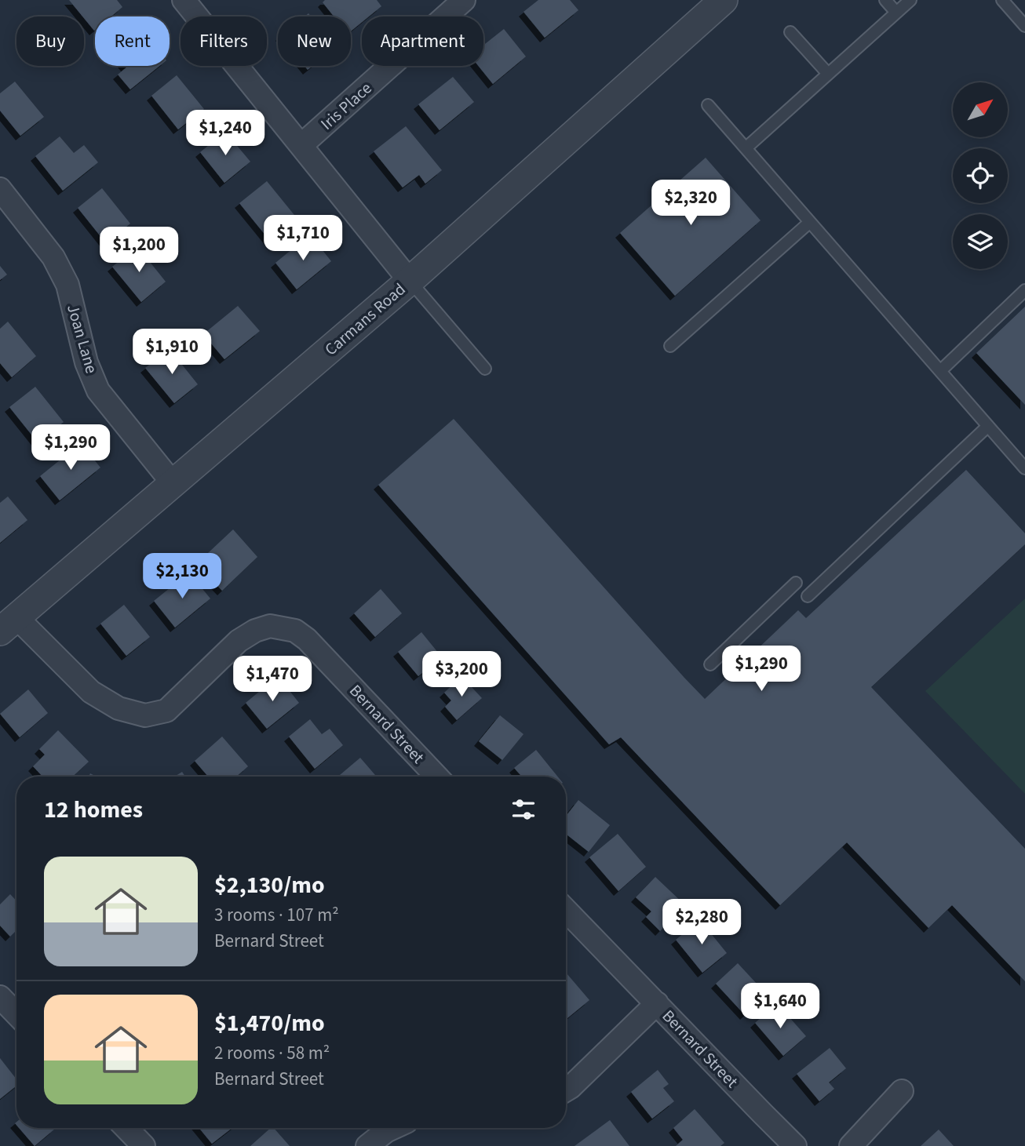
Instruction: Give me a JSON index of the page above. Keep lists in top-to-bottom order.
{
  "streets": {
    "street": [
      "Iris Place",
      "Carmans Road",
      "Joan Lane",
      "Bernard Street"
    ]
  },
  "crossings": [
    ["Carmans Road", "Joan Lane"],
    ["Carmans Road", "Bernard Street"]
  ],
  "north": "top right",
  "page": {
    "chip": [
      "Buy",
      "Rent",
      "Filters",
      "New",
      "Apartment"
    ],
    "price": [
      "$1,240",
      "$2,320",
      "$1,710",
      "$1,200",
      "$1,910",
      "$1,290",
      "$2,130",
      "$1,290",
      "$3,200",
      "$1,470",
      "$2,280",
      "$1,640"
    ],
    "heading": "12 homes",
    "list": [
      {
        "name": "$2,130/mo",
        "note": "3 rooms · 107 m² · Bernard Street"
      },
      {
        "name": "$1,470/mo",
        "note": "2 rooms · 58 m² · Bernard Street"
      }
    ]
  }
}
